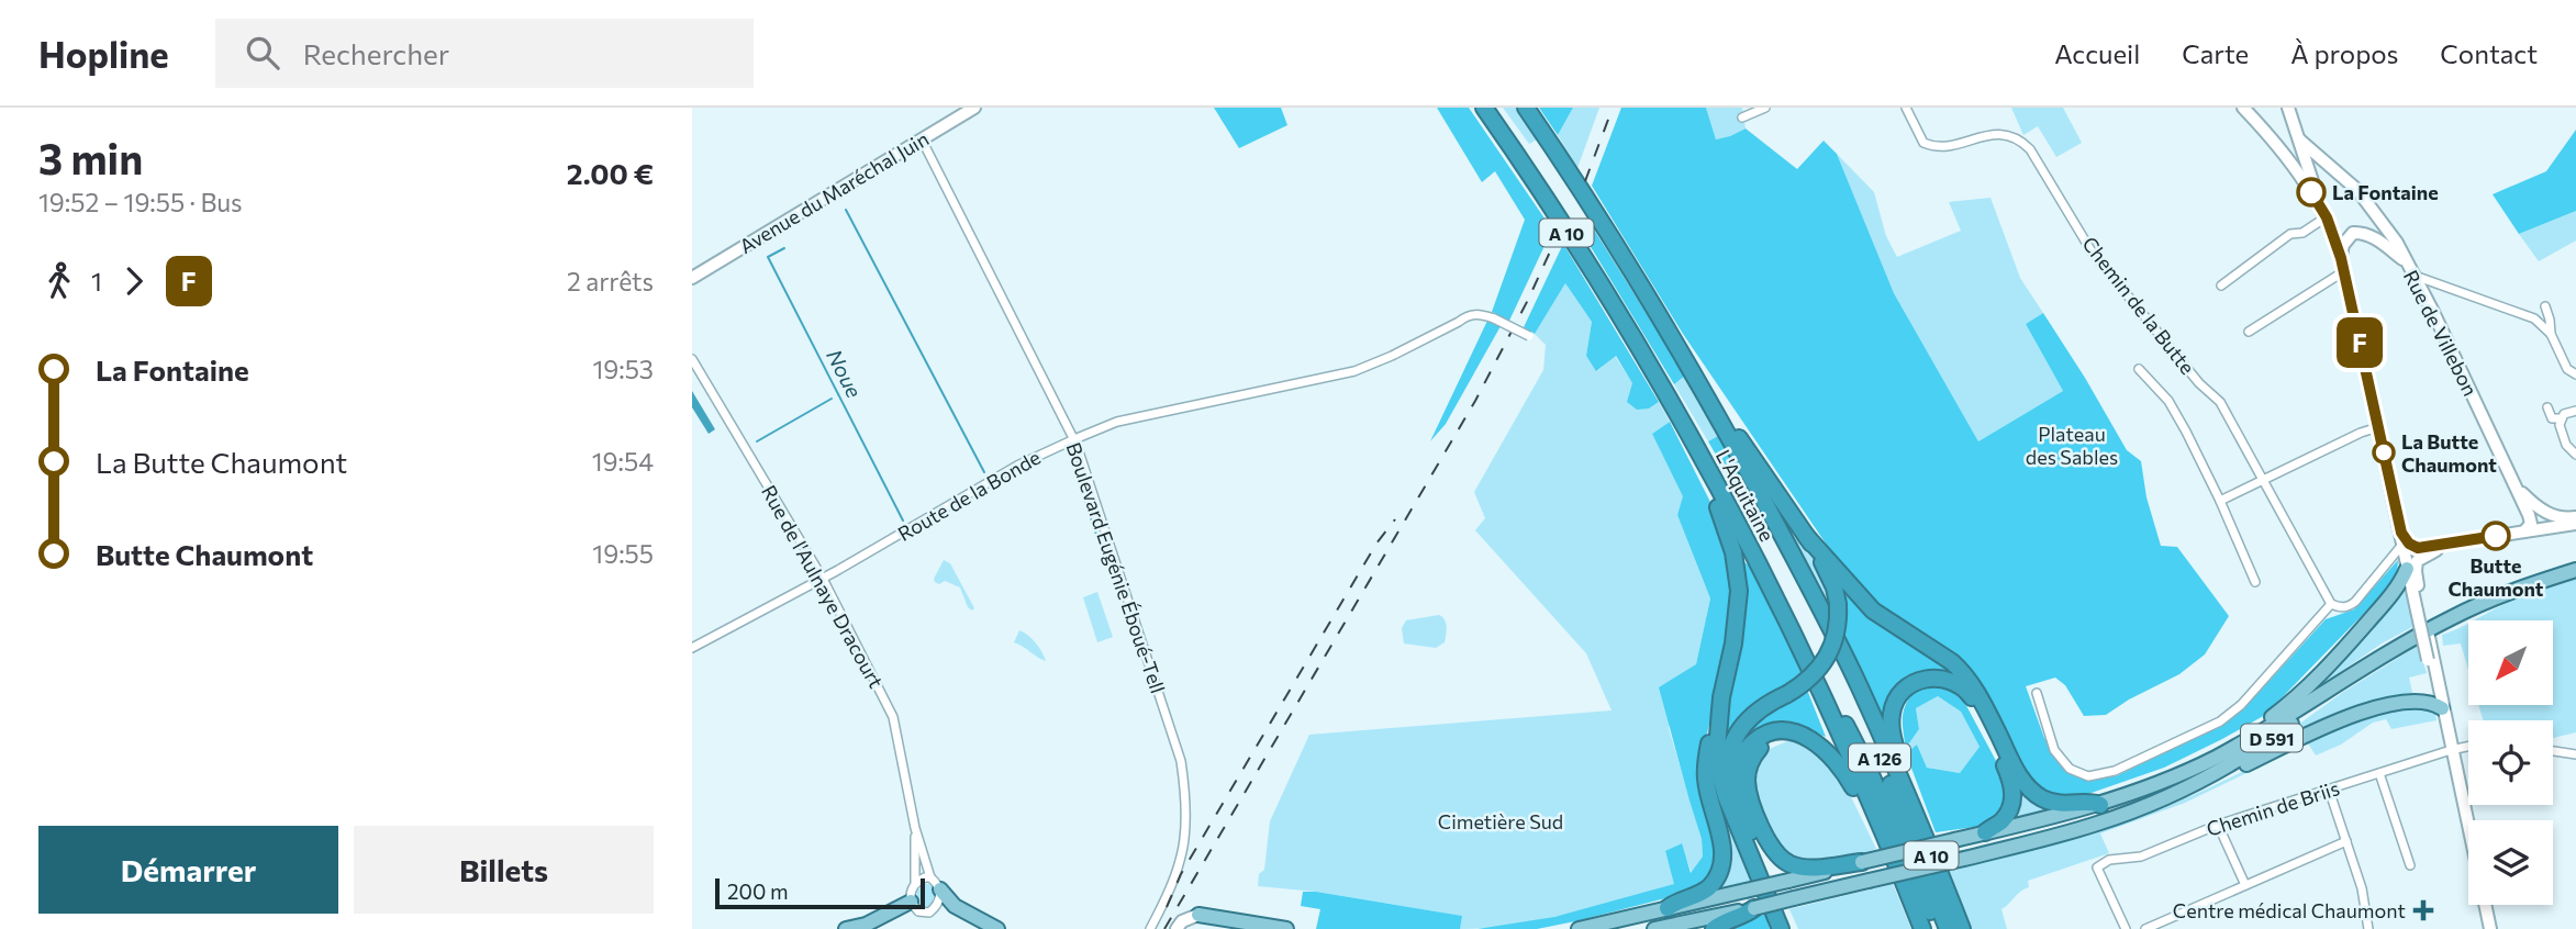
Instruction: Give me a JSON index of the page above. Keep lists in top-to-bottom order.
{
  "streets": {
    "highway": ["A 10", "L'Aquitaine", "A 126"],
    "main road": ["Avenue du Maréchal Juin", "Rue de Villebon", "D 591"],
    "street": [
      "Chemin de la Butte",
      "Route de la Bonde",
      "Boulevard Eugénie Éboué-Tell",
      "Rue de l'Aulnaye Dracourt",
      "Chemin de Briis"
    ]
  },
  "crossings": [
    ["Avenue du Maréchal Juin", "Boulevard Eugénie Éboué-Tell"],
    ["Route de la Bonde", "Boulevard Eugénie Éboué-Tell"],
    ["Route de la Bonde", "Rue de l'Aulnaye Dracourt"],
    ["L'Aquitaine", "A 126"]
  ],
  "water": ["Noue"],
  "parks": ["Plateau des Sables", "Cimetière Sud"],
  "places": {
    "other": ["La Fontaine", "La Butte Chaumont", "Butte Chaumont"],
    "health": ["Centre médical Chaumont"]
  },
  "lines": ["bus line F"],
  "scale_bar": "200 m",
  "north": "bottom left",
  "page": {
    "header": "Hopline",
    "search": "Rechercher",
    "nav": [
      "Accueil",
      "Carte",
      "À propos",
      "Contact"
    ],
    "heading": ["3 min", "19:52 – 19:55 · Bus", "2.00 €"],
    "on_map": "F",
    "legs": ["1", "F", "2 arrêts"],
    "list": [
      {
        "name": "La Fontaine",
        "value": "19:53"
      },
      {
        "name": "La Butte Chaumont",
        "value": "19:54"
      },
      {
        "name": "Butte Chaumont",
        "value": "19:55"
      }
    ],
    "buttons": ["Démarrer", "Billets"],
    "scale": "200 m"
  }
}
